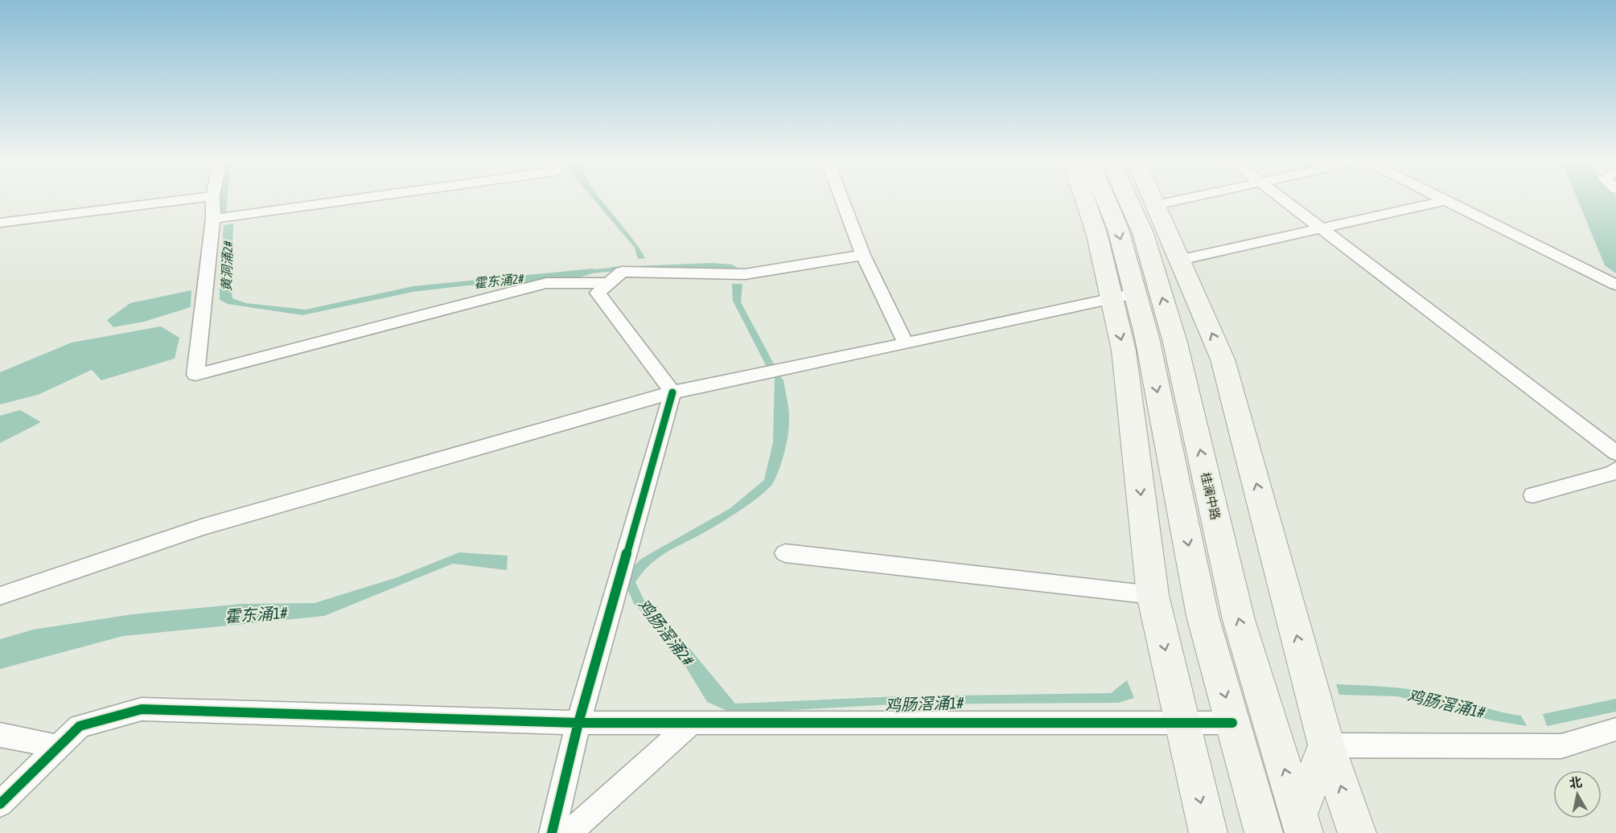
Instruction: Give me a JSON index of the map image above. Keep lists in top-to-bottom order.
{
  "streets": {
    "main road": ["桂澜中路"]
  },
  "water": [
    "黄洞涌2#",
    "霍东涌2#",
    "霍东涌1#",
    "鸡肠滘涌2#",
    "鸡肠滘涌1#"
  ],
  "north": "top"
}
